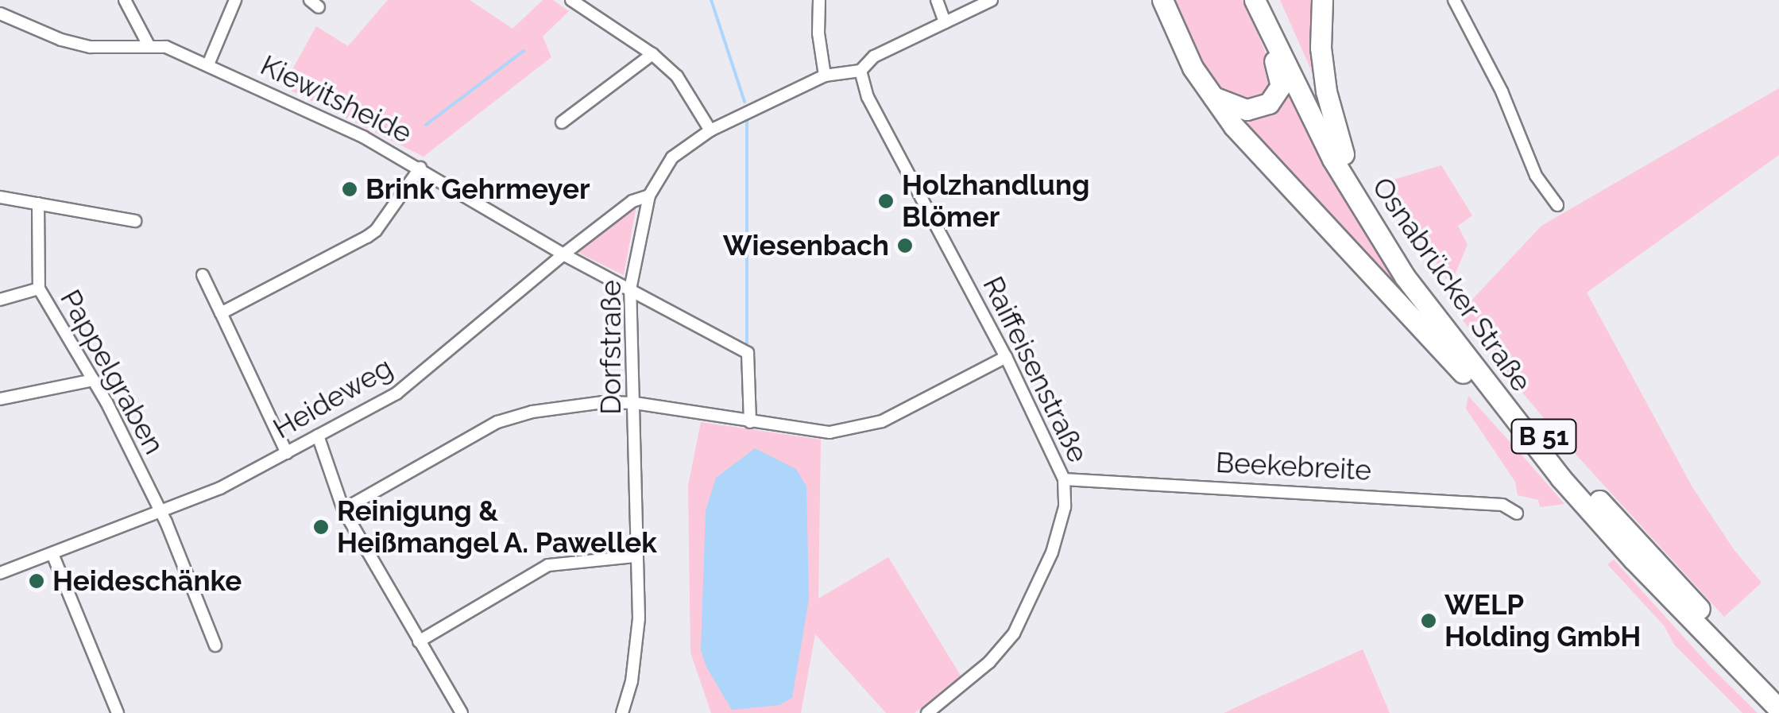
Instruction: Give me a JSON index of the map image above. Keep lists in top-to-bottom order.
{
  "streets": {
    "highway": ["Osnabrücker Straße", "B 51"],
    "street": [
      "Kiewitsheide",
      "Dorfstraße",
      "Raiffeisenstraße",
      "Pappelgraben",
      "Heideweg",
      "Beekebreite"
    ]
  },
  "crossings": [
    ["Kiewitsheide", "Dorfstraße"],
    ["Kiewitsheide", "Heideweg"],
    ["Dorfstraße", "Raiffeisenstraße"],
    ["Dorfstraße", "Heideweg"],
    ["Raiffeisenstraße", "Beekebreite"],
    ["Pappelgraben", "Heideweg"]
  ],
  "places": [
    "Brink Gehrmeyer",
    "Holzhandlung Blömer",
    "Wiesenbach",
    "Reinigung & Heißmangel A. Pawellek",
    "Heideschänke",
    "WELP Holding GmbH"
  ]
}
